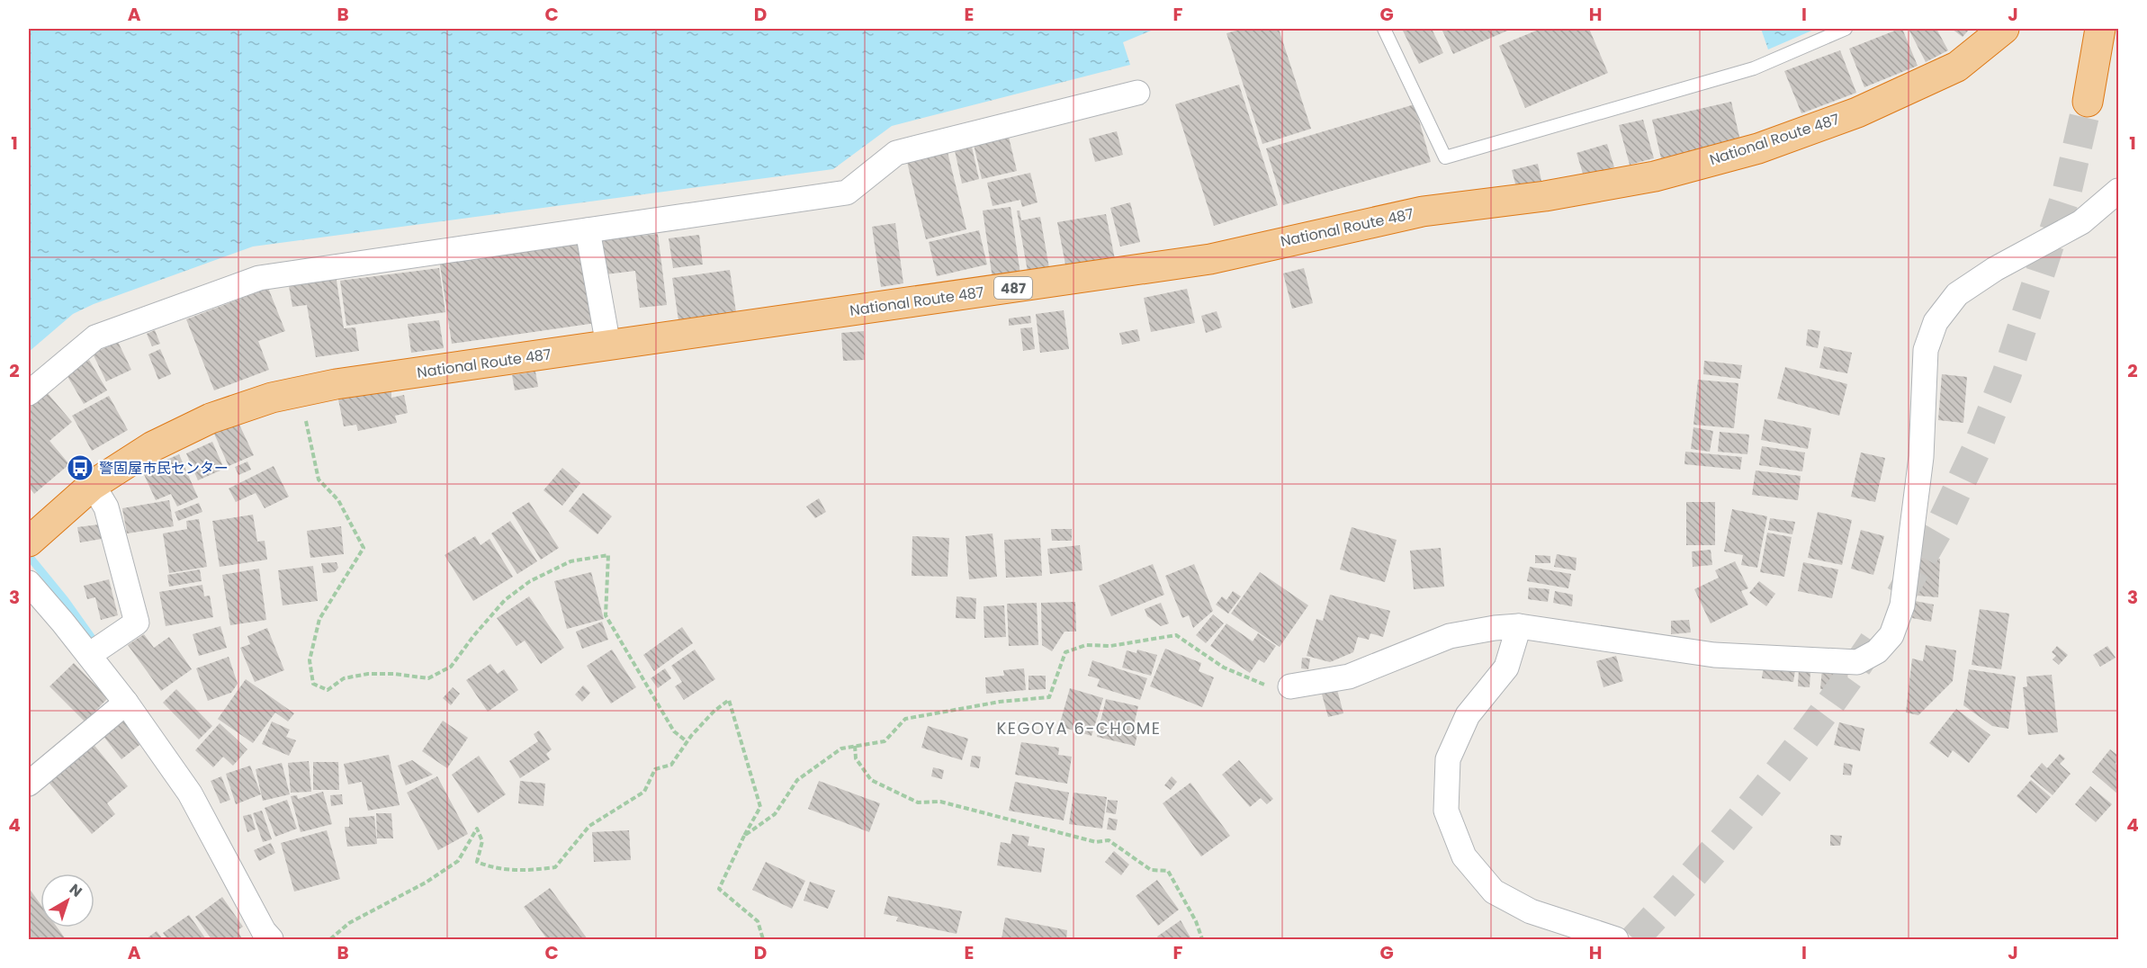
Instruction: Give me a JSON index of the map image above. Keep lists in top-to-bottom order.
{
  "streets": {
    "highway": ["National Route 487", "487"]
  },
  "districts": ["KEGOYA 6-CHOME"],
  "places": {
    "bus stop": ["警固屋市民センター"]
  },
  "north": "top right",
  "grid": {
    "columns": [
      "A",
      "B",
      "C",
      "D",
      "E",
      "F",
      "G",
      "H",
      "I",
      "J"
    ],
    "rows": [
      "1",
      "2",
      "3",
      "4"
    ]
  }
}
